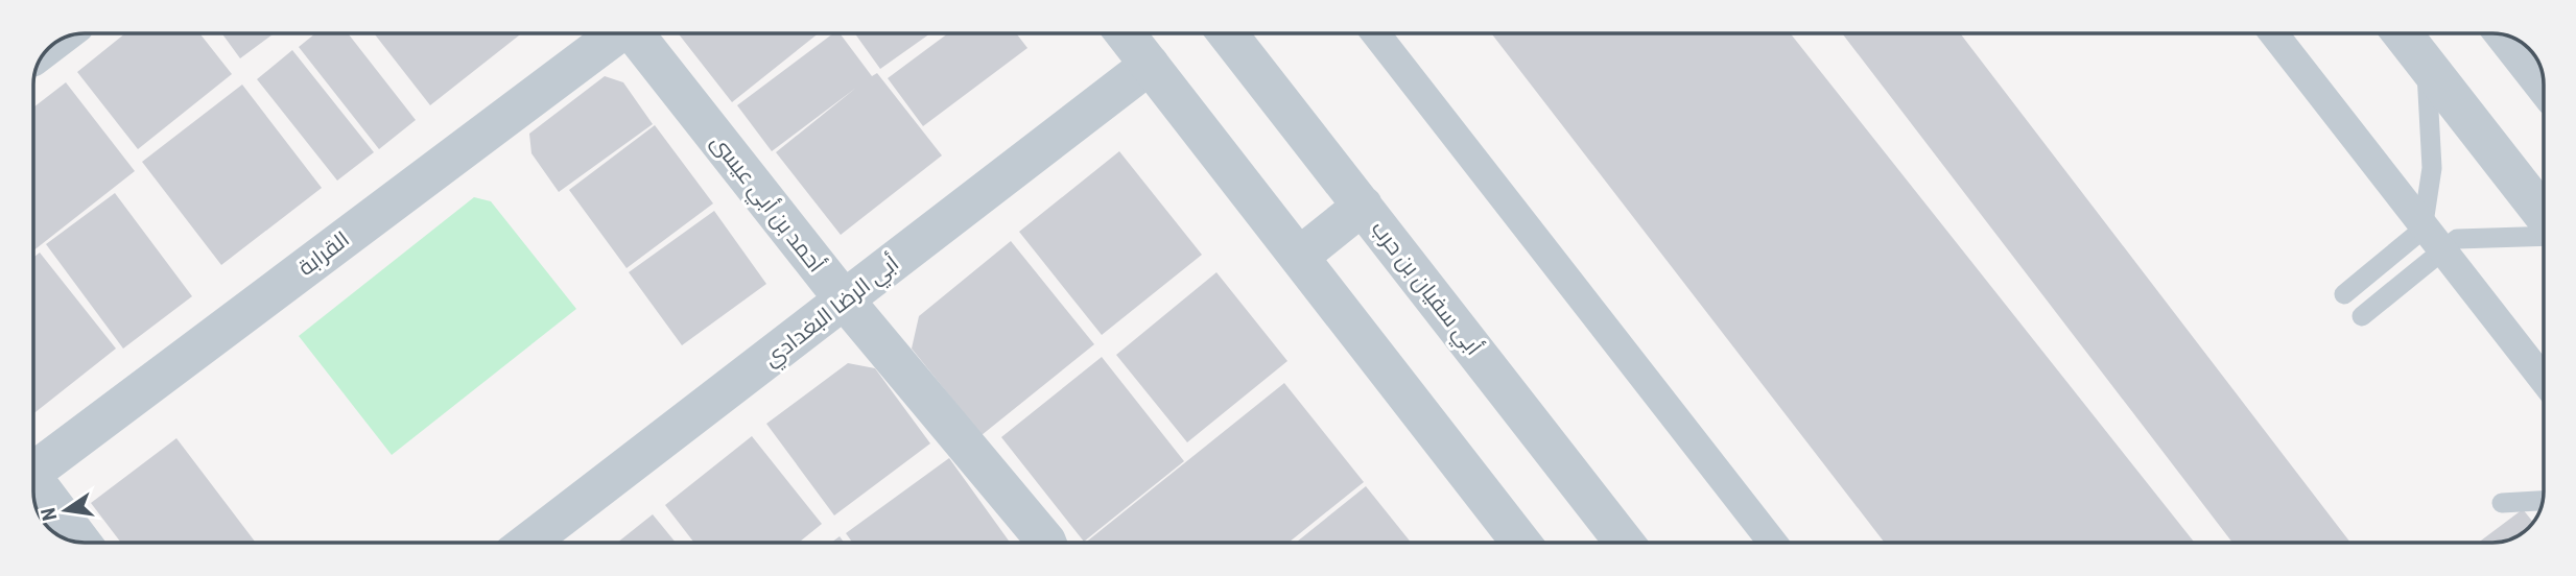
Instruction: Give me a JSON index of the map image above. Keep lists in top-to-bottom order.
{
  "streets": {
    "street": [
      "أحمد بن أبي عيسى",
      "القرابة",
      "أبي سفيان بن حرب",
      "أبي الرضا البغدادي"
    ]
  },
  "crossings": [
    ["أحمد بن أبي عيسى", "أبي الرضا البغدادي"]
  ],
  "north": "left"
}
